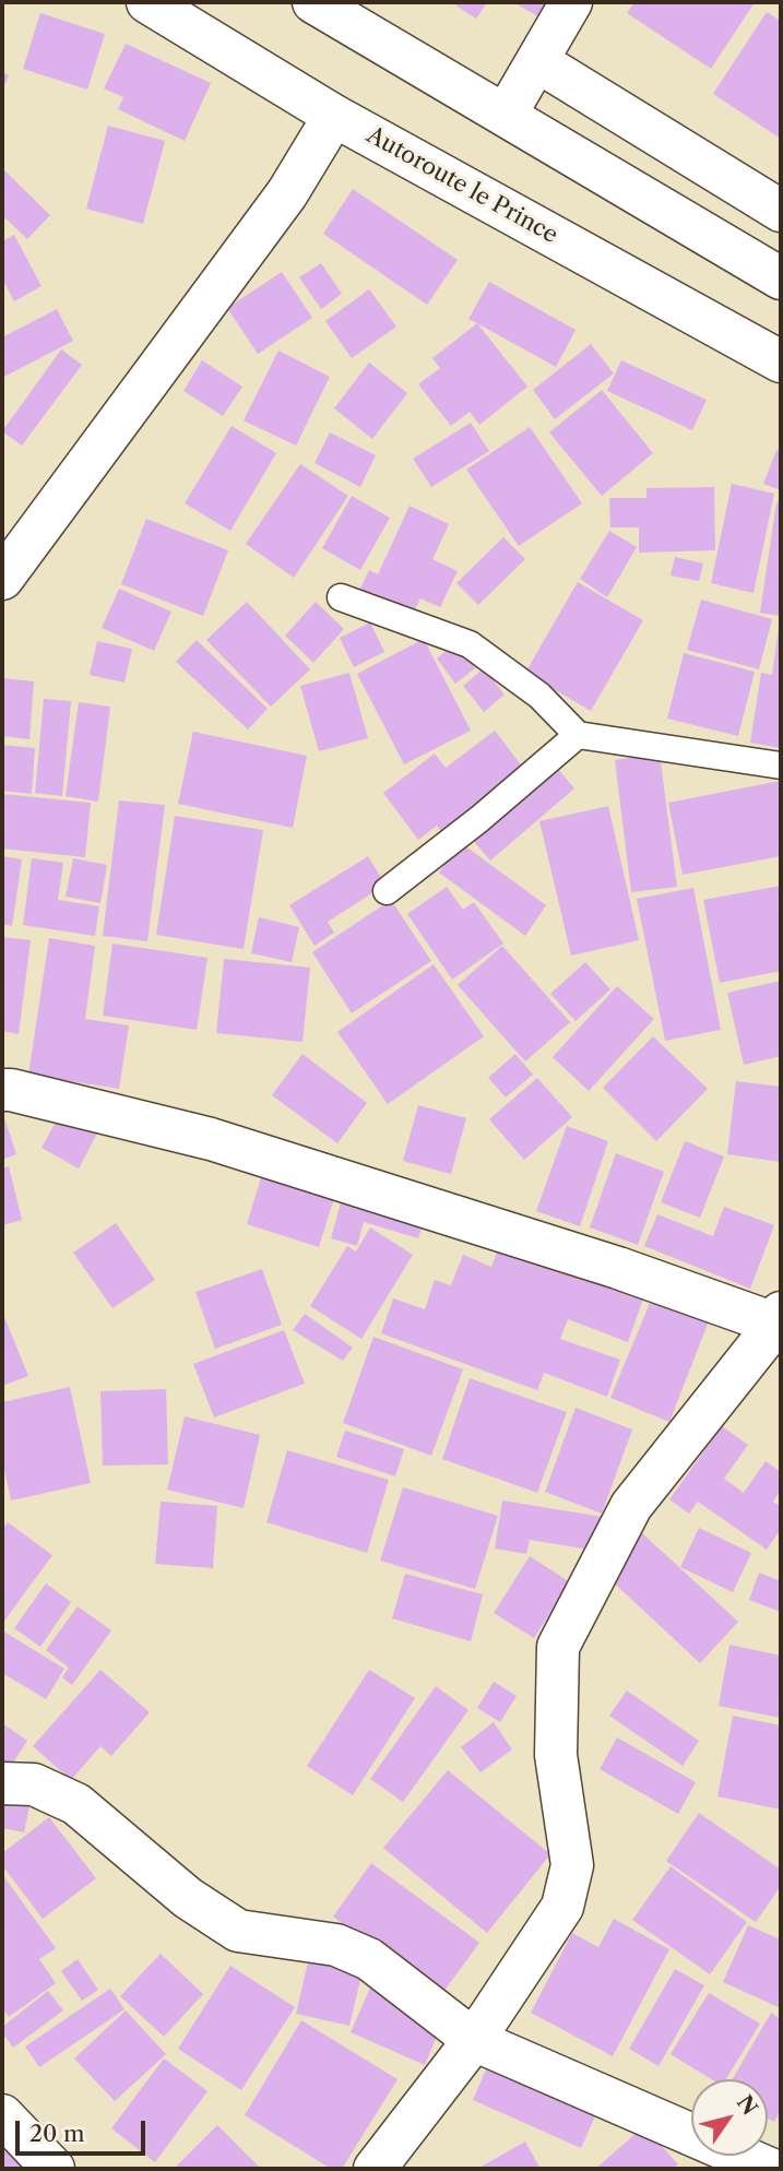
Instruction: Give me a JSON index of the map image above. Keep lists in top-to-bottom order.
{
  "streets": {
    "street": ["Autoroute le Prince"]
  },
  "scale_bar": "20 m",
  "north": "top right"
}
